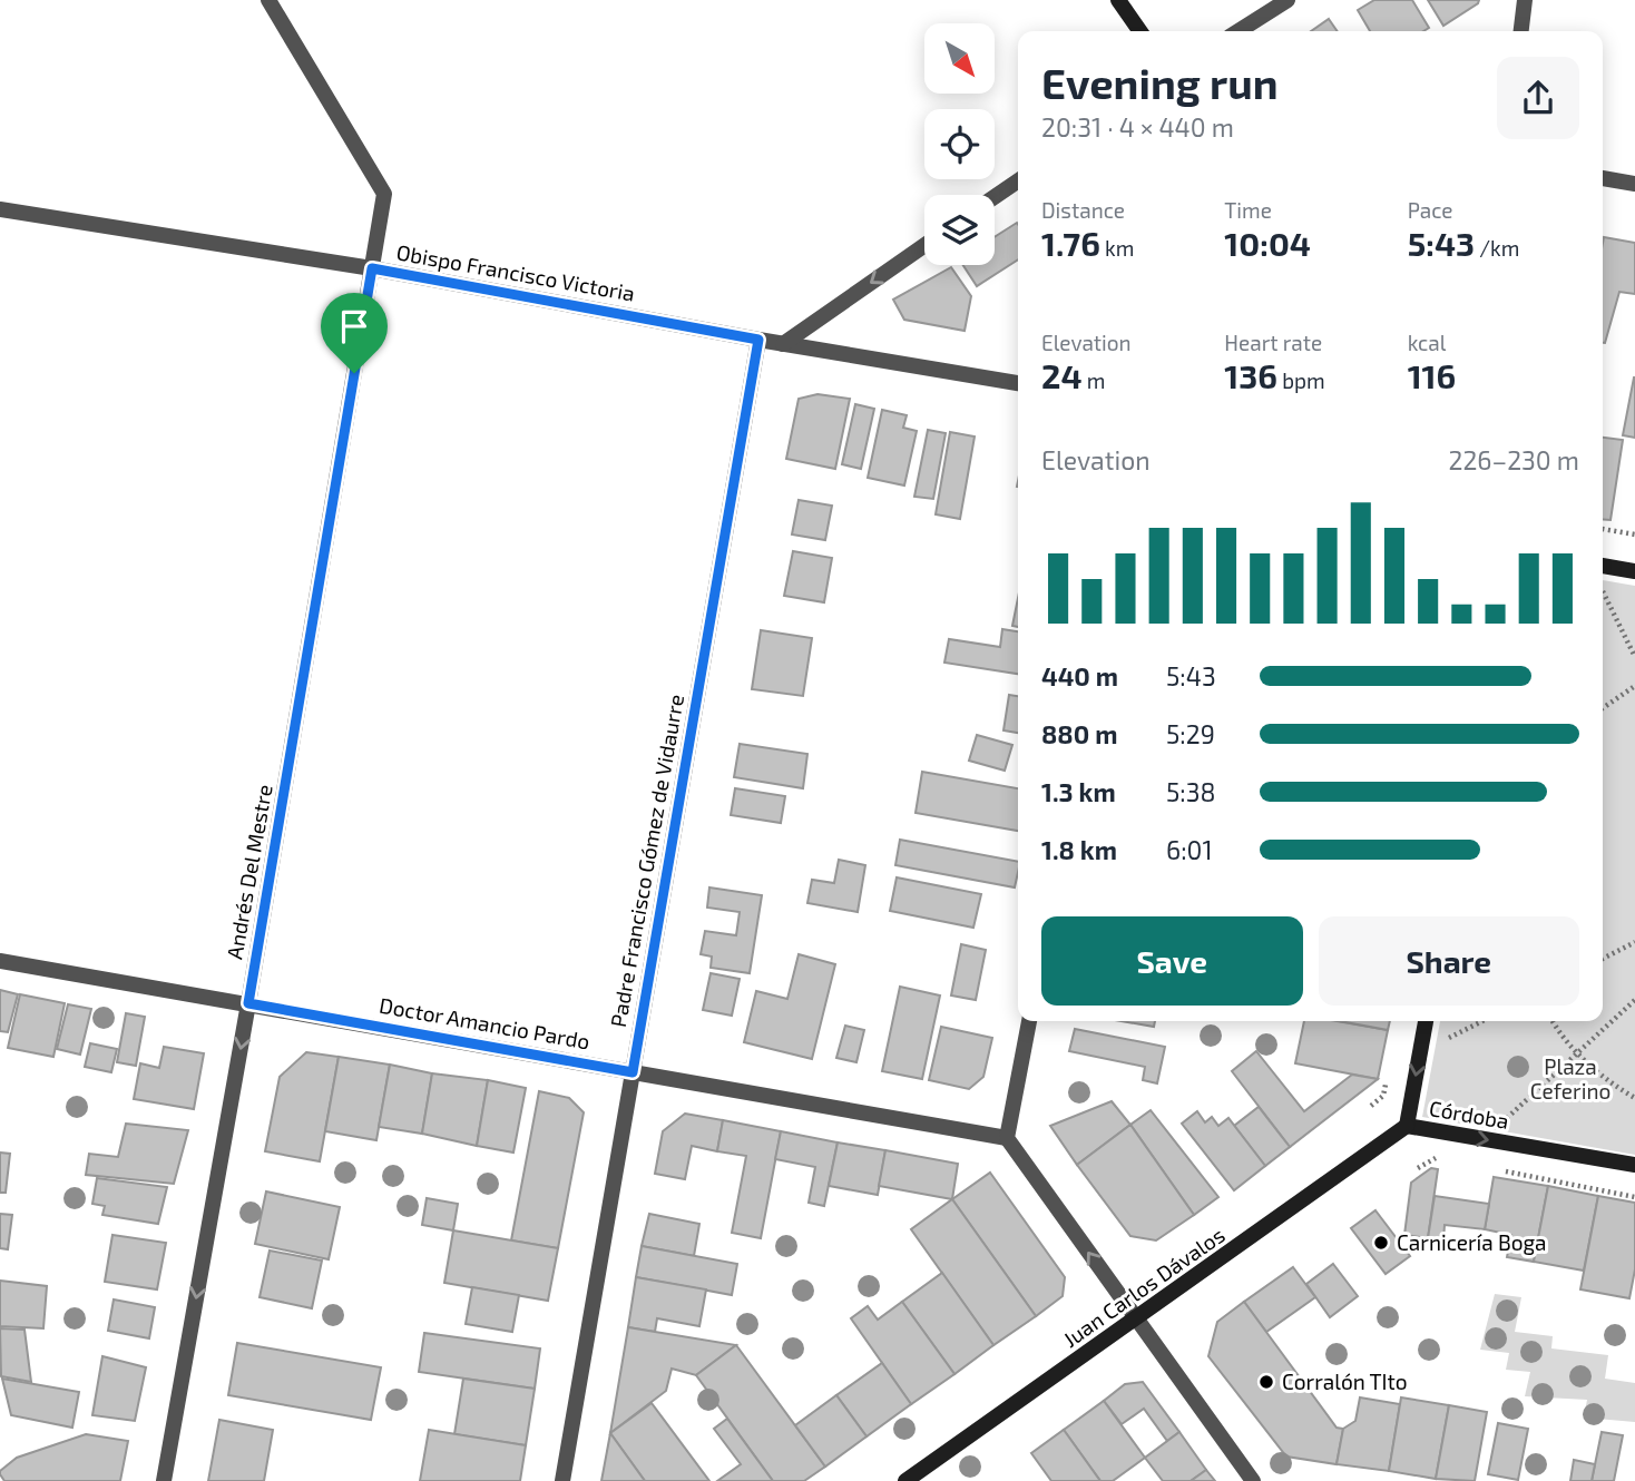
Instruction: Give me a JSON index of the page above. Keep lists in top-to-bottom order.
{
  "streets": {
    "street": [
      "Obispo Francisco Victoria",
      "Padre Francisco Gómez de Vidaurre",
      "Andrés Del Mestre",
      "Doctor Amancio Pardo",
      "Córdoba",
      "Juan Carlos Dávalos"
    ]
  },
  "crossings": [
    ["Obispo Francisco Victoria", "Padre Francisco Gómez de Vidaurre"],
    ["Obispo Francisco Victoria", "Andrés Del Mestre"],
    ["Padre Francisco Gómez de Vidaurre", "Doctor Amancio Pardo"],
    ["Andrés Del Mestre", "Doctor Amancio Pardo"],
    ["Córdoba", "Juan Carlos Dávalos"]
  ],
  "parks": ["Plaza Ceferino"],
  "places": ["Carnicería Boga", "Corralón TIto"],
  "north": "bottom right",
  "page": {
    "heading": ["Evening run", "20:31 · 4 × 440 m"],
    "stats": [
      ["Distance", "1.76 km"],
      ["Time", "10:04"],
      ["Pace", "5:43 /km"],
      ["Elevation", "24 m"],
      ["Heart rate", "136 bpm"],
      ["kcal", "116"]
    ],
    "chart": ["Elevation", "226–230 m"],
    "list": [
      {
        "name": "440 m",
        "note": "5:43"
      },
      {
        "name": "880 m",
        "note": "5:29"
      },
      {
        "name": "1.3 km",
        "note": "5:38"
      },
      {
        "name": "1.8 km",
        "note": "6:01"
      }
    ],
    "buttons": ["Save", "Share"]
  }
}
